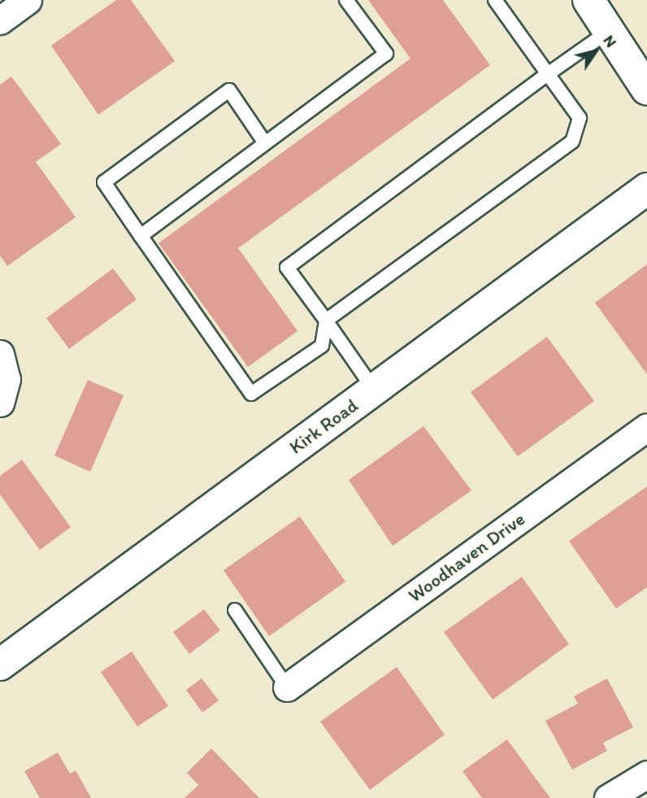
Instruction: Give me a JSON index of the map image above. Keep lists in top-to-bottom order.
{
  "streets": {
    "street": ["Kirk Road", "Woodhaven Drive"]
  },
  "north": "top right"
}
